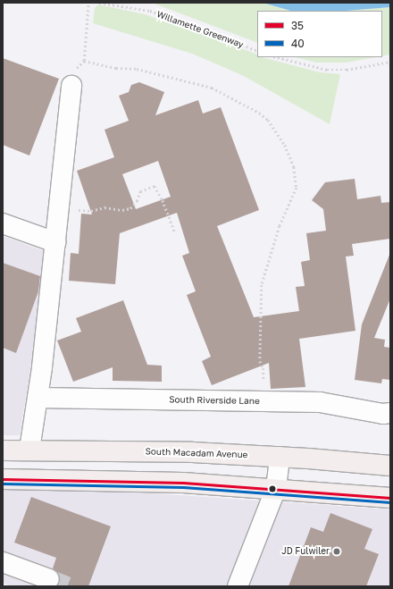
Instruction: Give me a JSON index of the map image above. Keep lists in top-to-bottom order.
{
  "streets": {
    "main road": ["South Macadam Avenue"],
    "street": ["South Riverside Lane"],
    "path": ["Willamette Greenway"]
  },
  "places": ["JD Fulwiler"],
  "lines": ["transit line 35", "transit line 40"],
  "legend": ["35", "40"]
}
